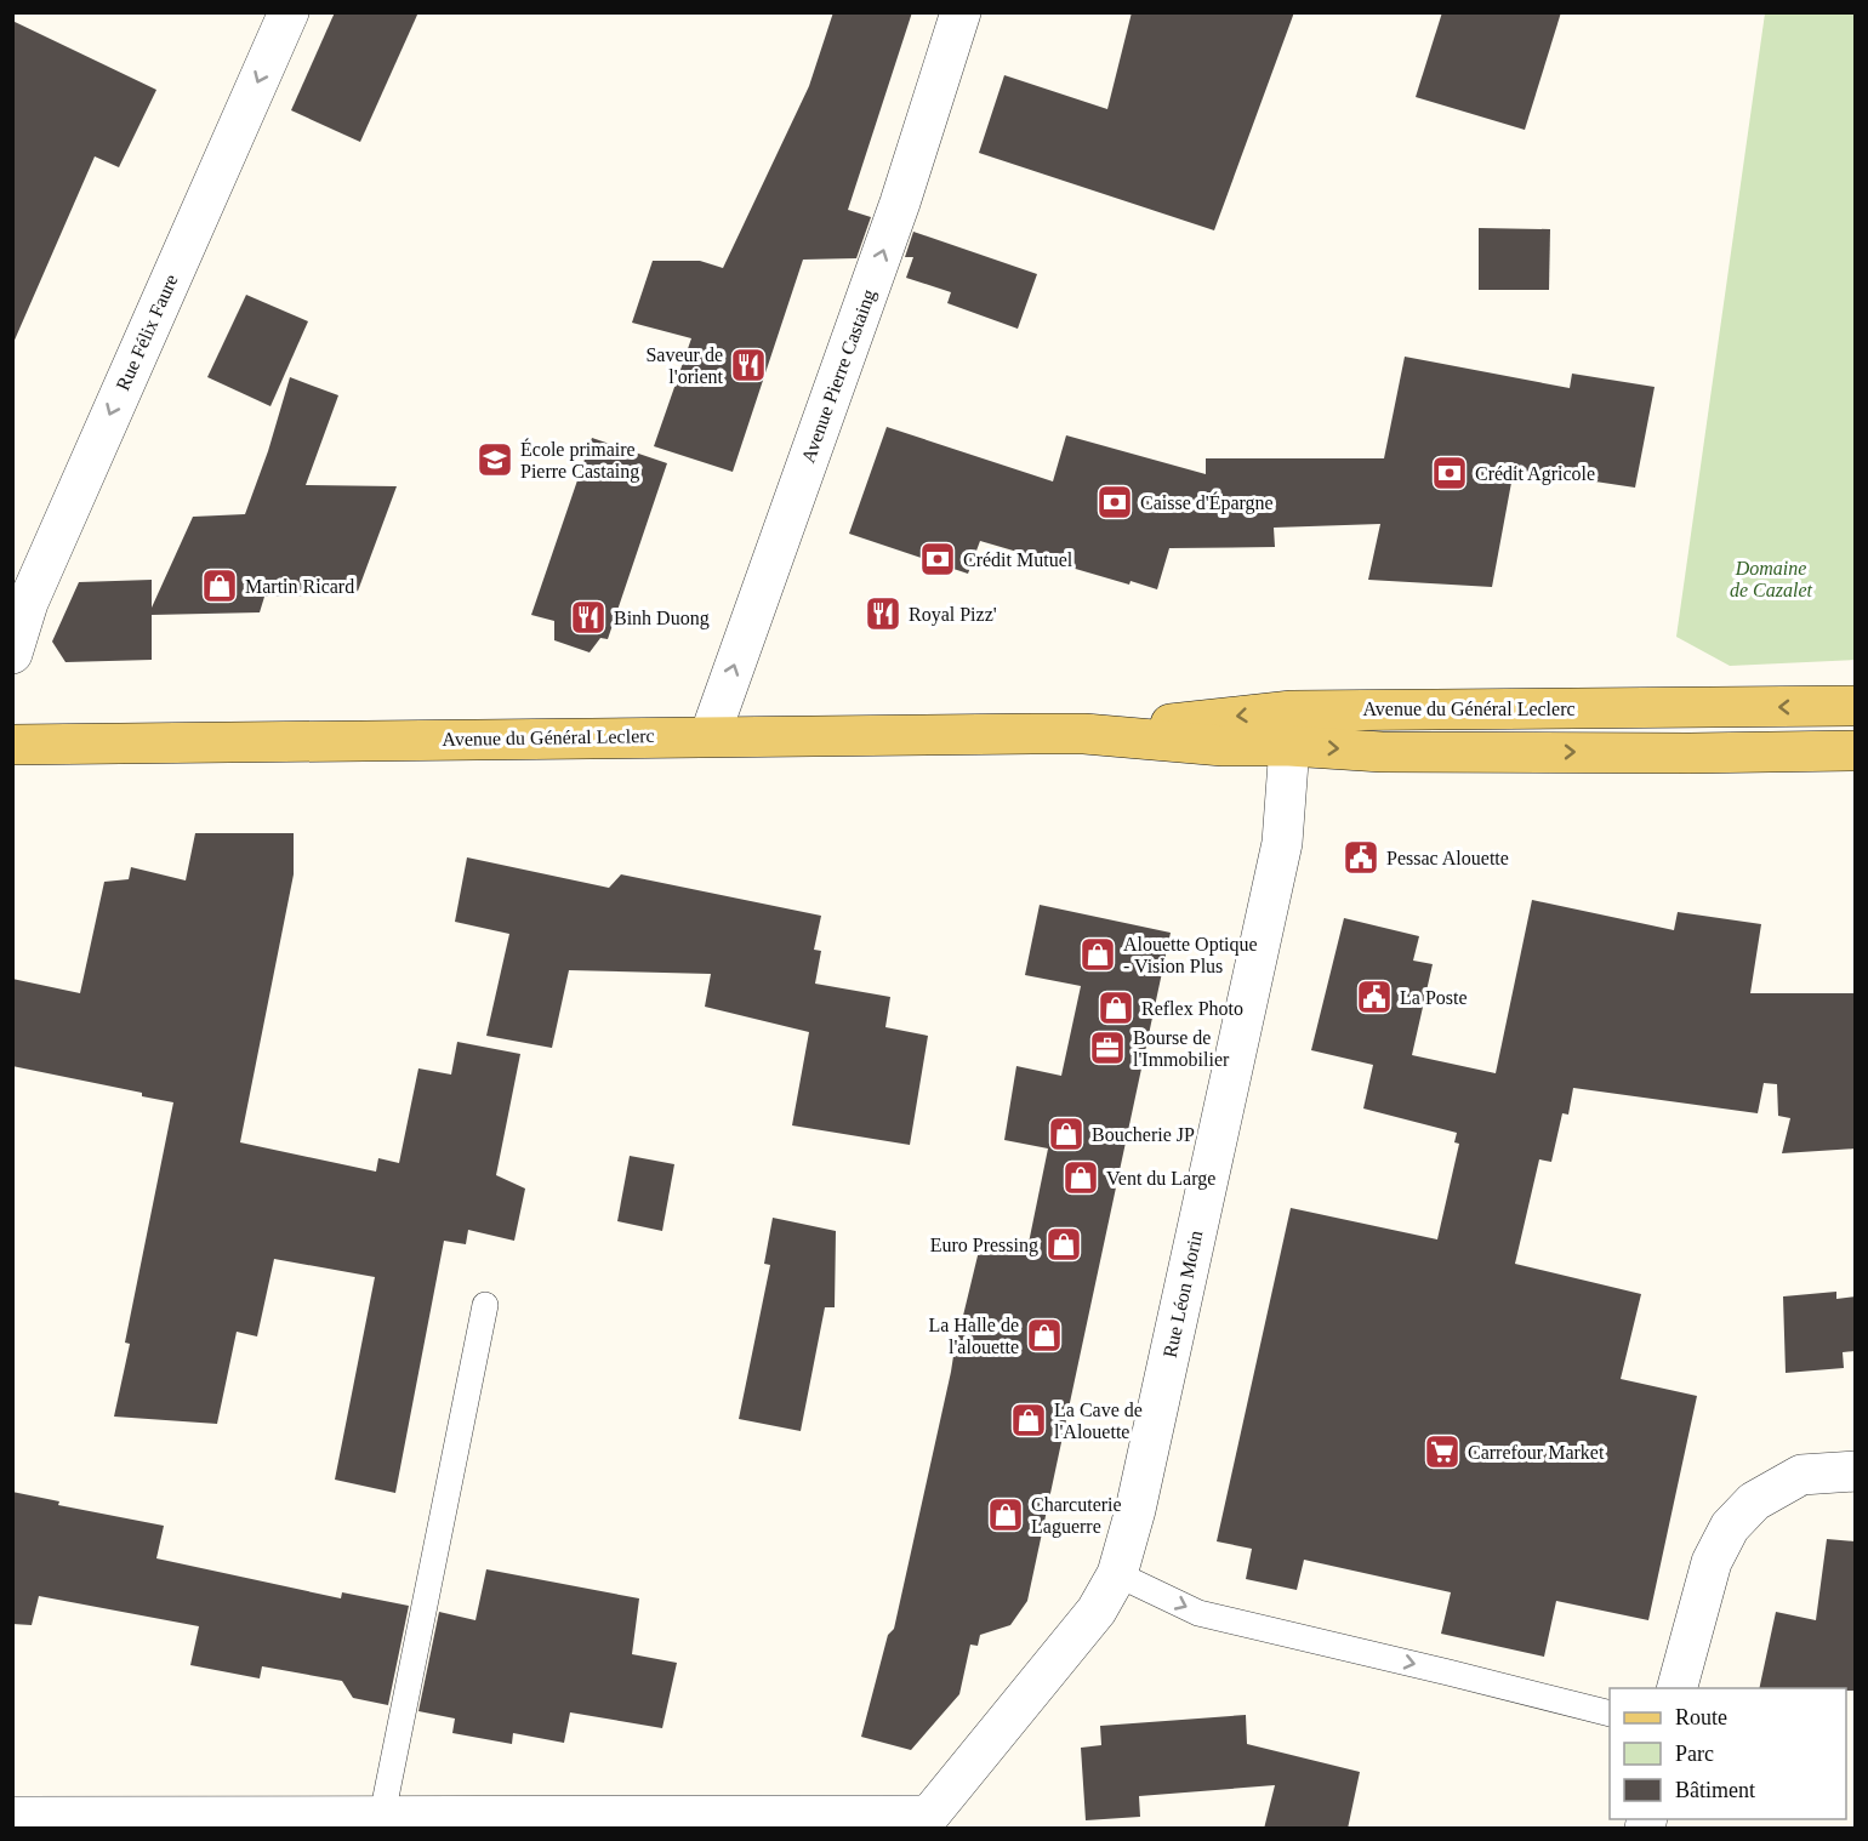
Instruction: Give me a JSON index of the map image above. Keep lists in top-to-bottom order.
{
  "streets": {
    "main road": ["Avenue du Général Leclerc"],
    "street": ["Rue Félix Faure", "Avenue Pierre Castaing", "Rue Léon Morin"]
  },
  "crossings": [
    ["Avenue Pierre Castaing", "Avenue du Général Leclerc"],
    ["Avenue du Général Leclerc", "Rue Léon Morin"]
  ],
  "one_way": ["Rue Félix Faure", "Avenue Pierre Castaing"],
  "parks": ["Domaine de Cazalet"],
  "places": {
    "restaurant": ["Saveur de l'orient", "Royal Pizz'", "Binh Duong"],
    "school or university": ["École primaire Pierre Castaing"],
    "bank": ["Crédit Agricole", "Caisse d'Épargne", "Crédit Mutuel"],
    "shop": [
      "Martin Ricard",
      "Alouette Optique - Vision Plus",
      "Reflex Photo",
      "Boucherie JP",
      "Vent du Large",
      "Euro Pressing",
      "La Halle de l'alouette",
      "La Cave de l'Alouette",
      "Charcuterie Laguerre"
    ],
    "public building": ["Pessac Alouette", "La Poste"],
    "office": ["Bourse de l'Immobilier"],
    "supermarket": ["Carrefour Market"]
  },
  "legend": ["Route", "Parc", "Bâtiment"]
}
